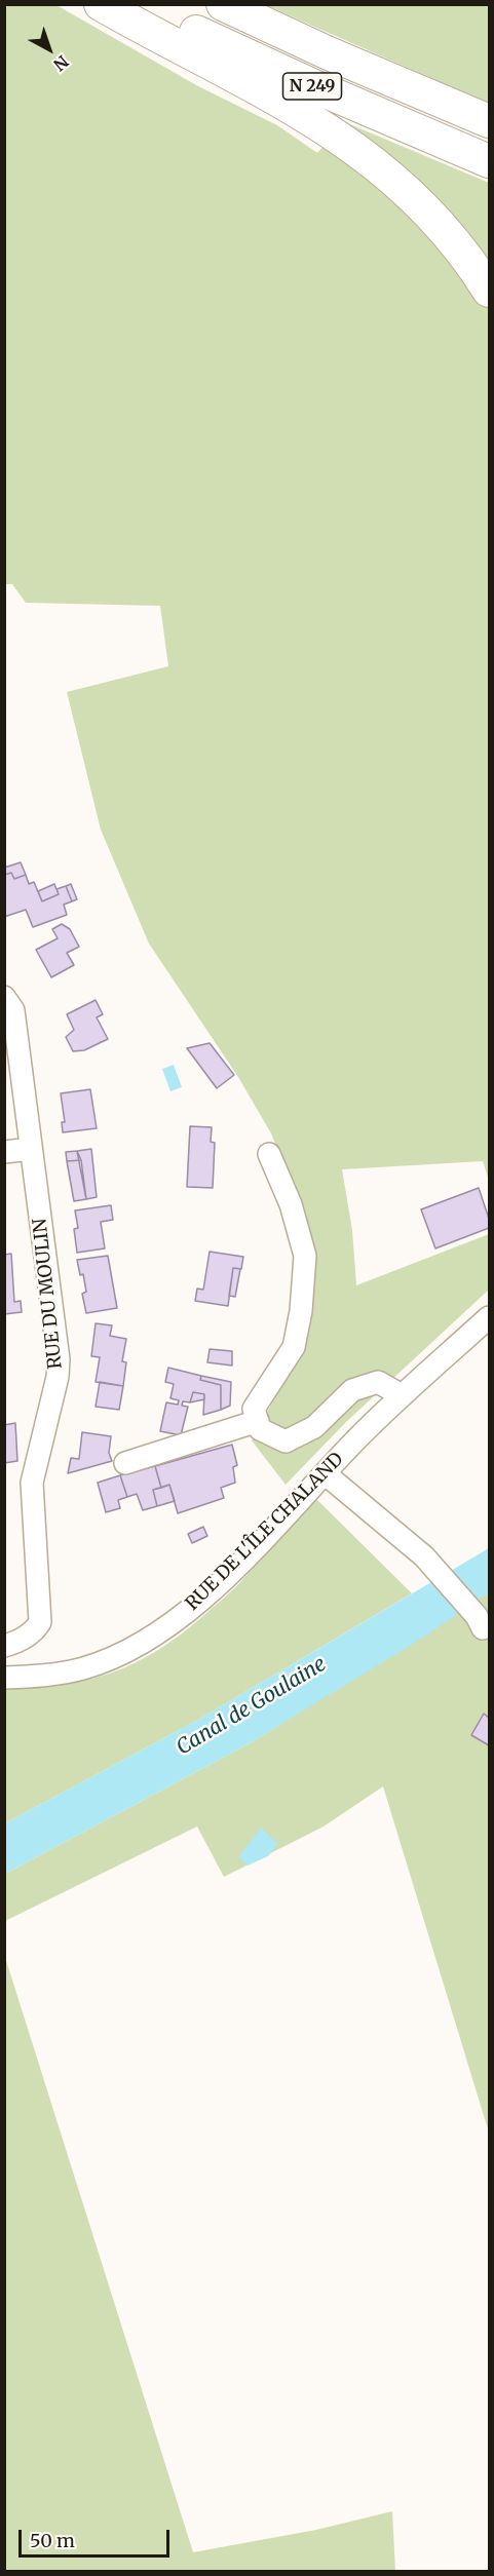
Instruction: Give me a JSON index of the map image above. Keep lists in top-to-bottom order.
{
  "streets": {
    "highway": ["N 249"],
    "street": ["RUE DU MOULIN", "RUE DE L'ÎLE CHALAND"]
  },
  "water": ["Canal de Goulaine"],
  "scale_bar": "50 m",
  "north": "bottom right"
}
